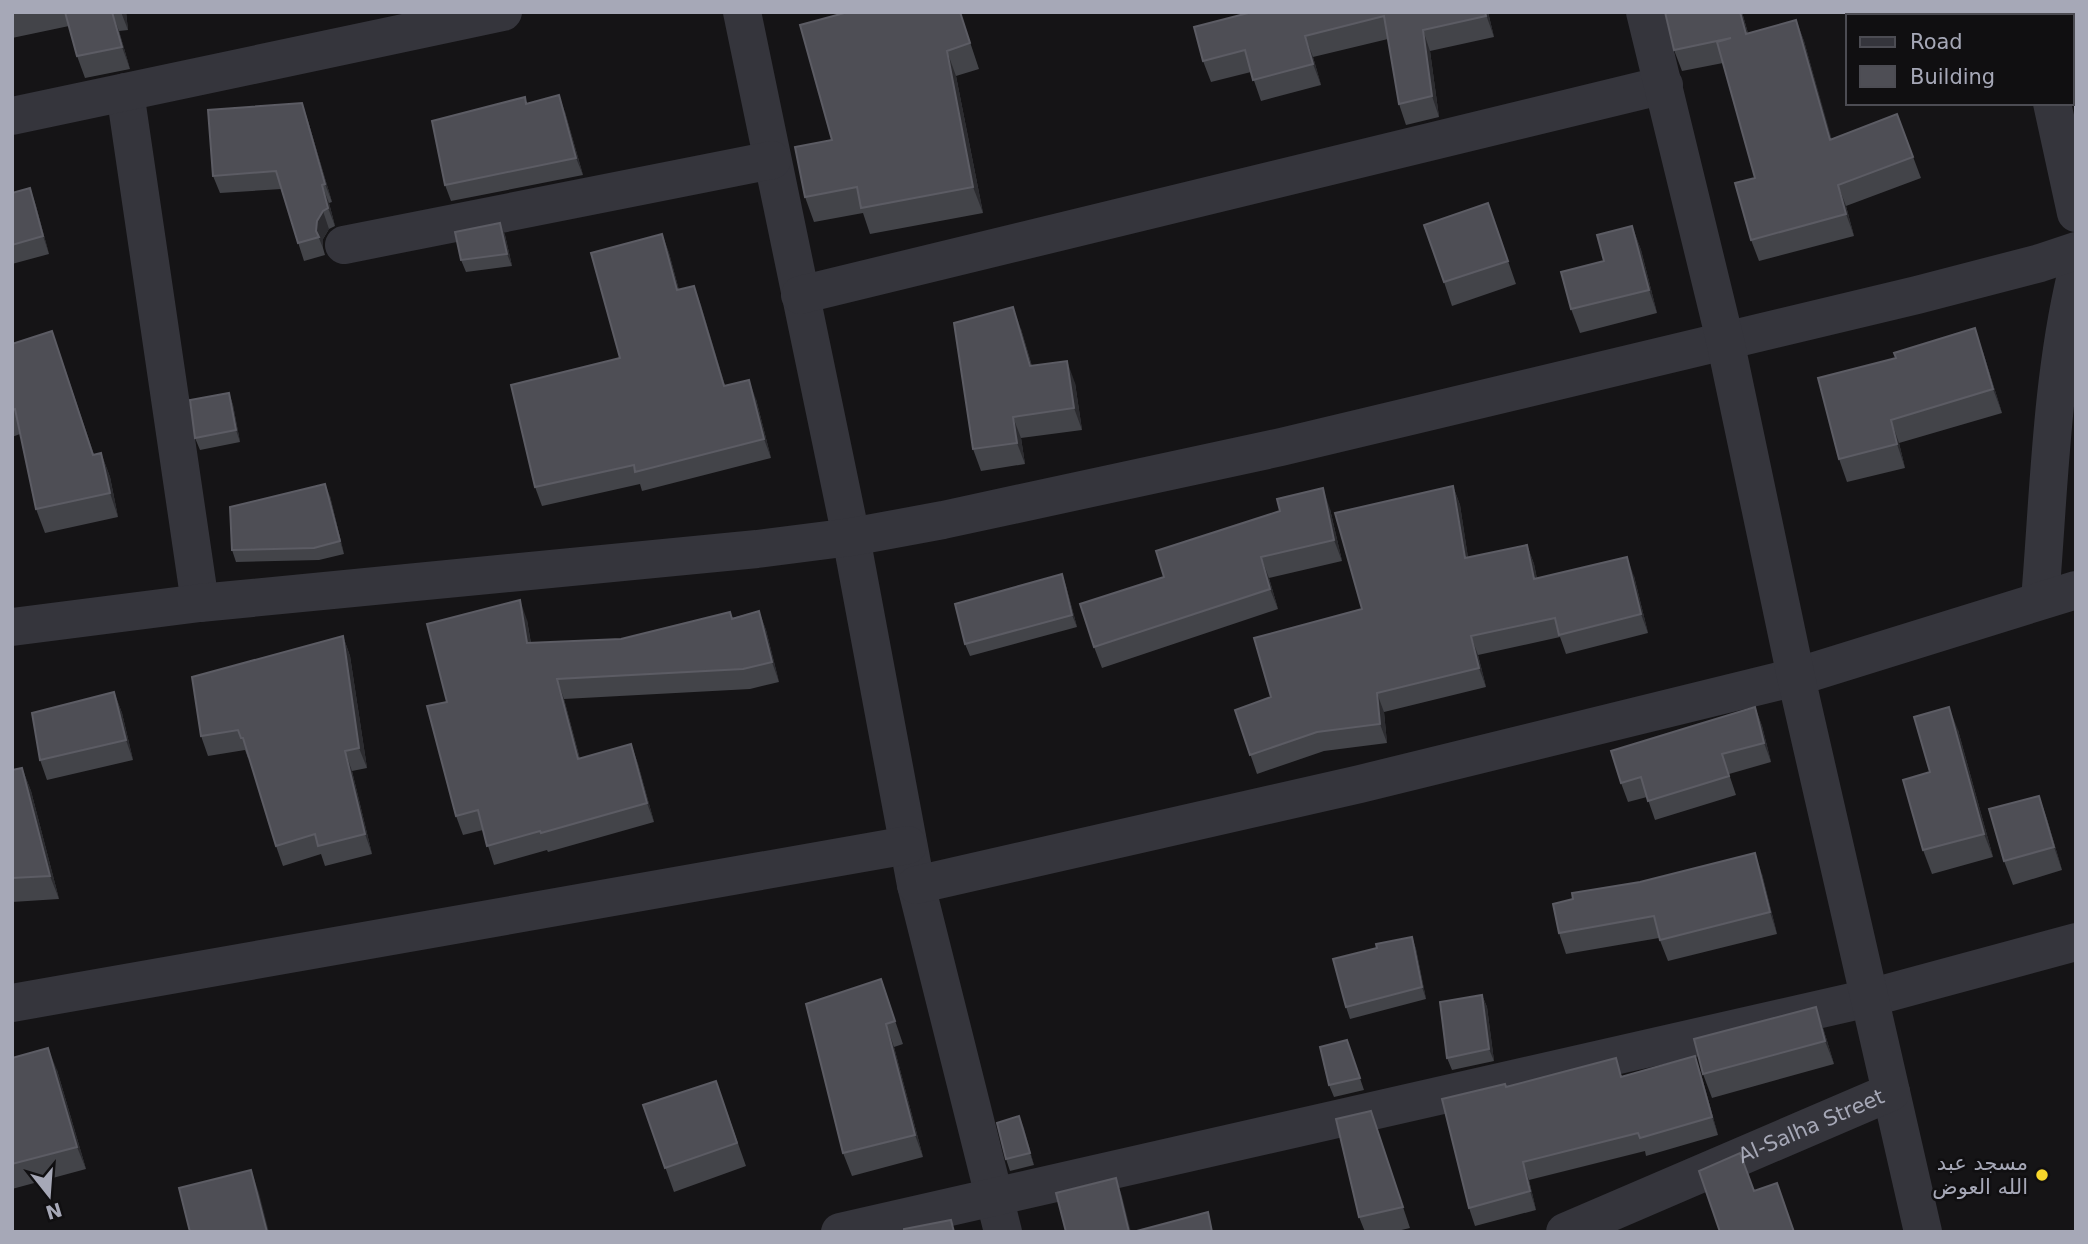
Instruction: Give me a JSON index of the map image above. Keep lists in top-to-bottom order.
{
  "streets": {
    "street": ["Al-Salha Street"]
  },
  "places": ["مسجد عبد الله العوض"],
  "legend": ["Road", "Building"],
  "north": "bottom"
}
